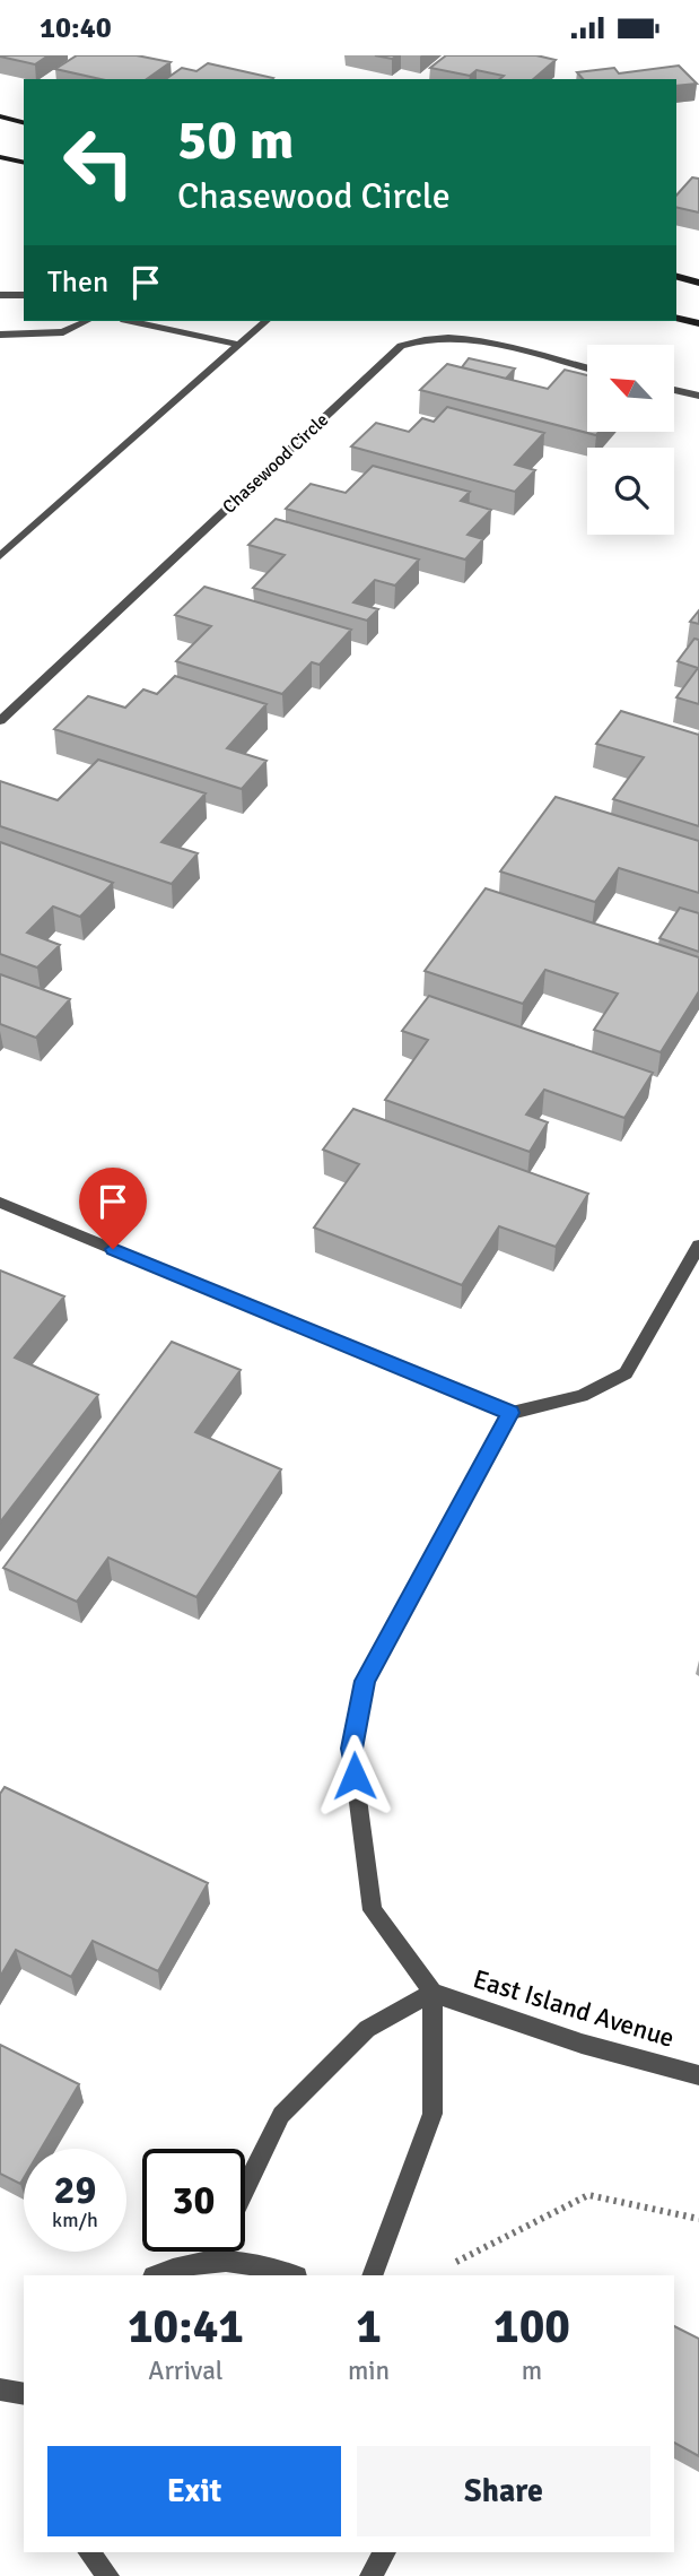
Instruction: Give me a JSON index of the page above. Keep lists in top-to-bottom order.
{
  "streets": {
    "street": ["Chasewood Circle", "East Island Avenue"]
  },
  "north": "top left",
  "page": {
    "status": "10:40",
    "turn": ["50 m", "Chasewood Circle"],
    "then": "Then",
    "speed": "29 km/h",
    "limit": "30",
    "eta": [
      "10:41",
      "Arrival",
      "1",
      "min",
      "100",
      "m"
    ],
    "buttons": ["Exit", "Share"]
  }
}
